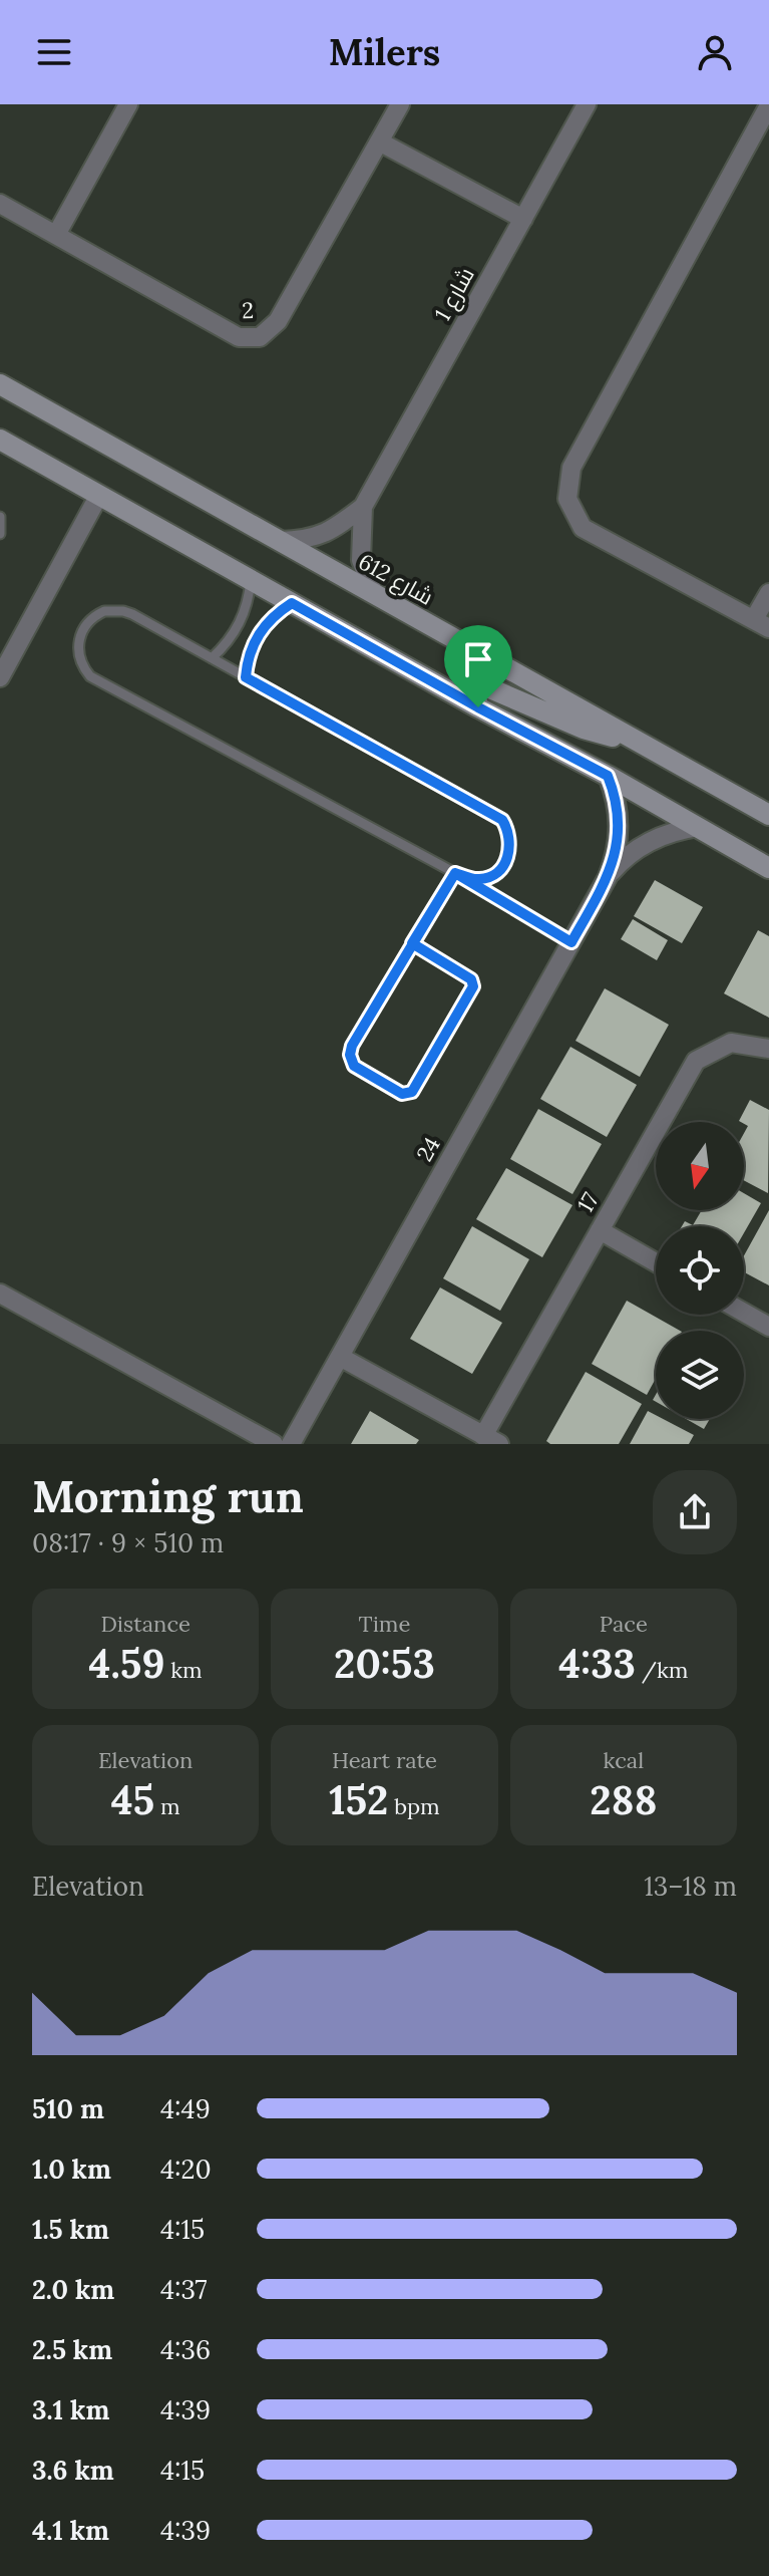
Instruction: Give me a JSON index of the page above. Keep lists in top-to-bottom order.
{
  "streets": {
    "street": [
      "شارع 1",
      "2",
      "شارع 612",
      "24",
      "17"
    ]
  },
  "crossings": [
    ["شارع 1", "شارع 612"]
  ],
  "north": "bottom",
  "page": {
    "header": "Milers",
    "heading": ["Morning run", "08:17 · 9 × 510 m"],
    "stats": [
      ["Distance", "4.59 km"],
      ["Time", "20:53"],
      ["Pace", "4:33 /km"],
      ["Elevation", "45 m"],
      ["Heart rate", "152 bpm"],
      ["kcal", "288"]
    ],
    "chart": ["Elevation", "13–18 m"],
    "list": [
      {
        "name": "510 m",
        "note": "4:49"
      },
      {
        "name": "1.0 km",
        "note": "4:20"
      },
      {
        "name": "1.5 km",
        "note": "4:15"
      },
      {
        "name": "2.0 km",
        "note": "4:37"
      },
      {
        "name": "2.5 km",
        "note": "4:36"
      },
      {
        "name": "3.1 km",
        "note": "4:39"
      },
      {
        "name": "3.6 km",
        "note": "4:15"
      },
      {
        "name": "4.1 km",
        "note": "4:39"
      }
    ]
  }
}
